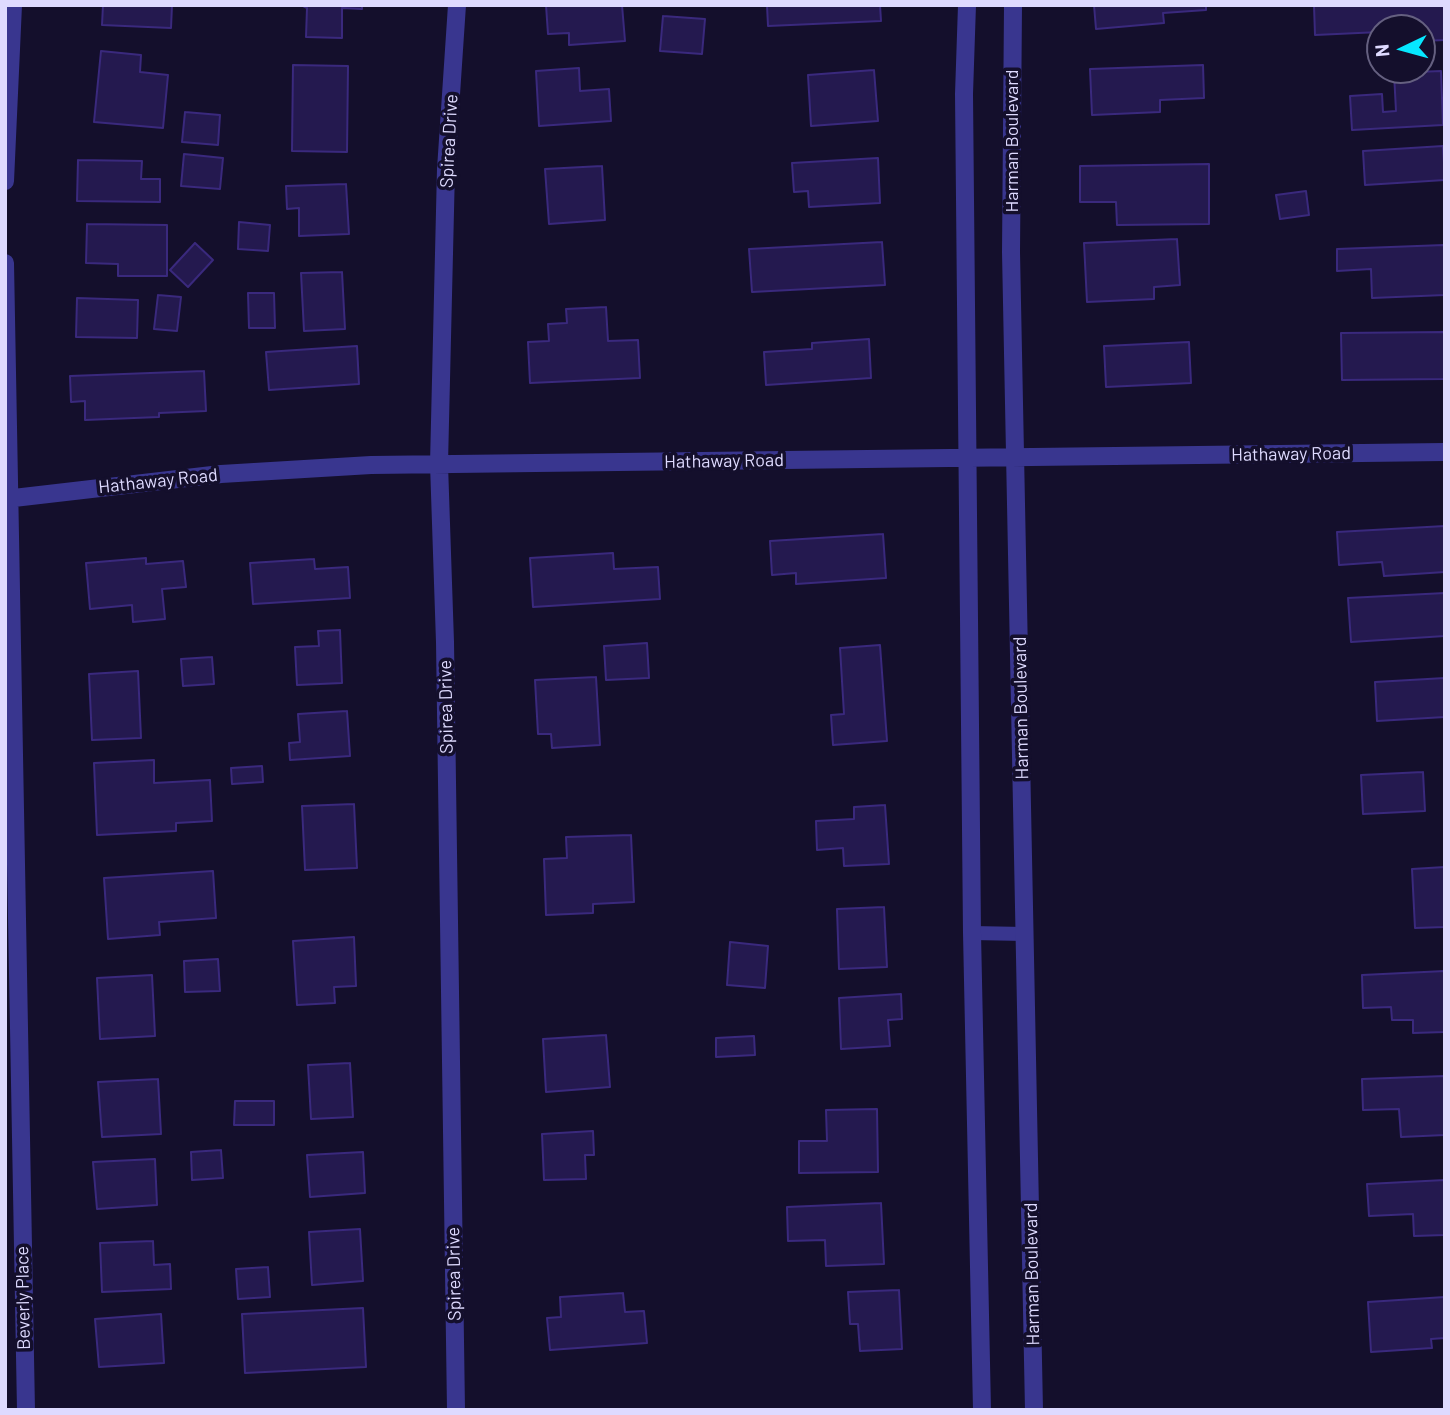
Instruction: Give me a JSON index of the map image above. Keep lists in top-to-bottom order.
{
  "streets": {
    "street": [
      "Spirea Drive",
      "Harman Boulevard",
      "Hathaway Road",
      "Beverly Place"
    ]
  },
  "crossings": [
    ["Spirea Drive", "Hathaway Road"],
    ["Harman Boulevard", "Hathaway Road"],
    ["Hathaway Road", "Beverly Place"]
  ],
  "north": "left"
}
